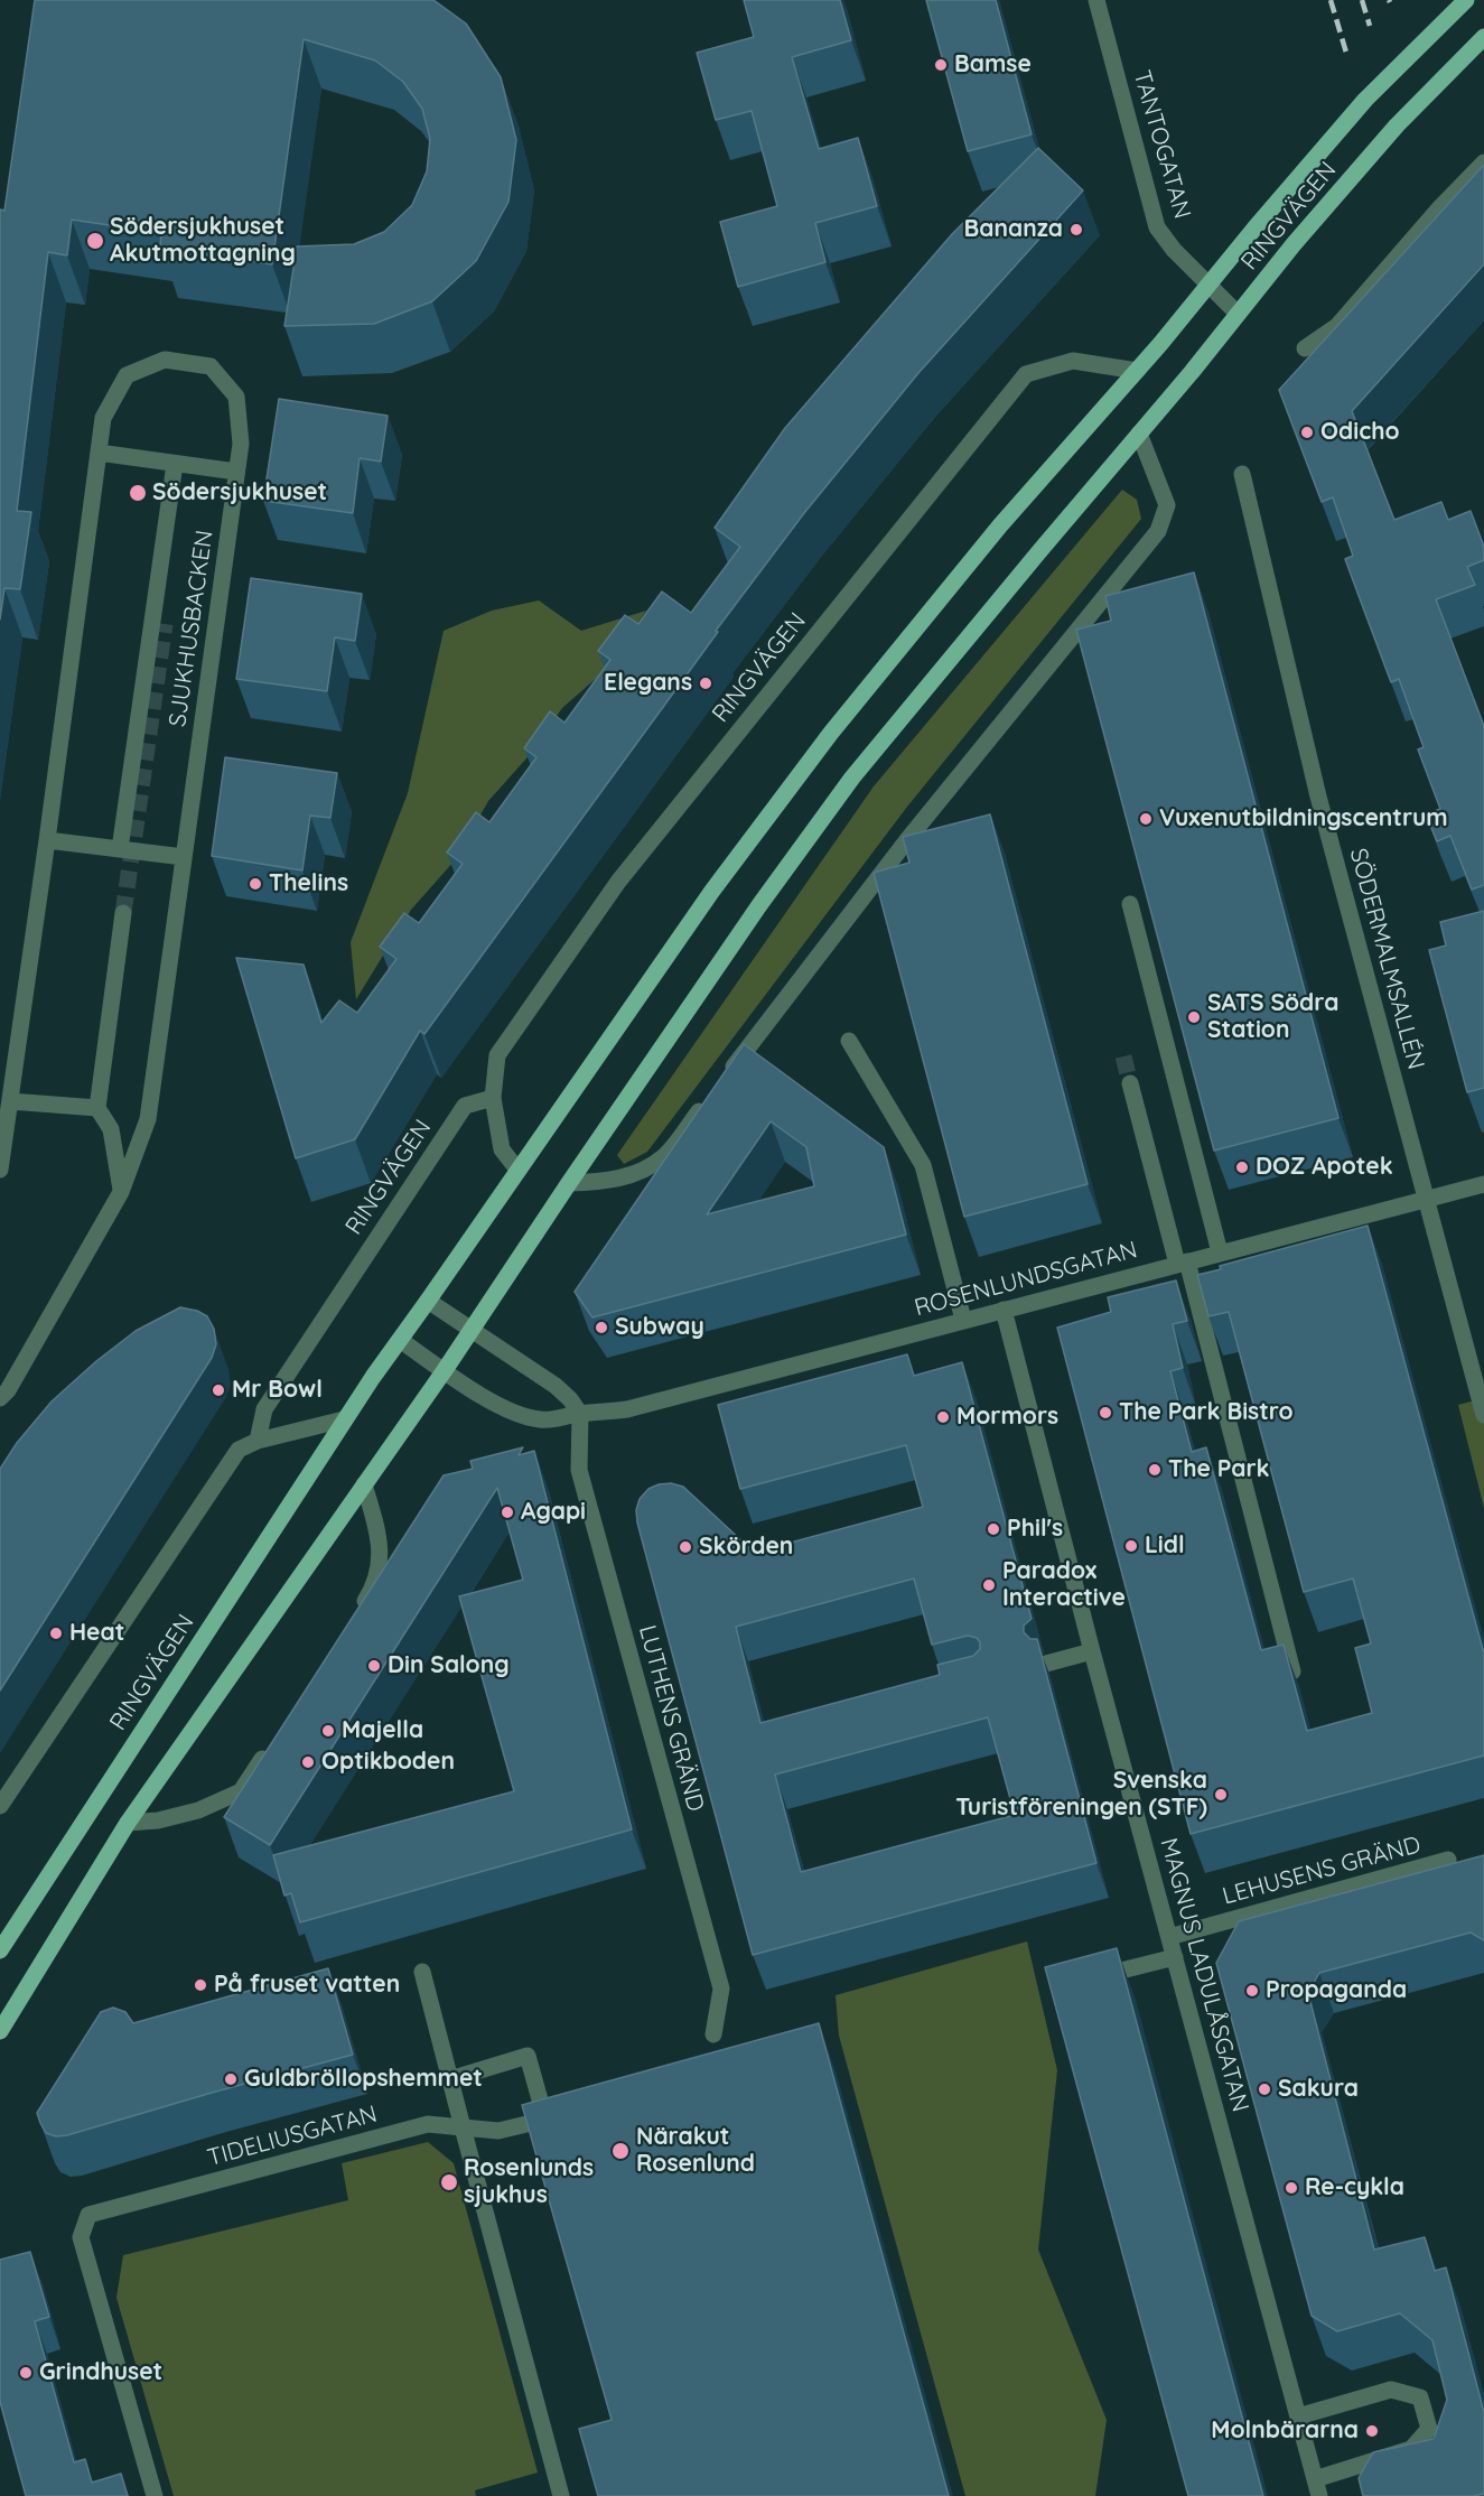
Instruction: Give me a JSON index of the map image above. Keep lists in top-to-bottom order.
{
  "streets": {
    "main road": ["RINGVÄGEN"],
    "street": [
      "TANTOGATAN",
      "SJUKHUSBACKEN",
      "SÖDERMALMSALLÉN",
      "ROSENLUNDSGATAN",
      "LUTHENS GRÄND",
      "LEHUSENS GRÄND",
      "MAGNUS LADULÅSGATAN",
      "TIDELIUSGATAN"
    ]
  },
  "crossings": [
    ["TANTOGATAN", "RINGVÄGEN"],
    ["RINGVÄGEN", "ROSENLUNDSGATAN"],
    ["ROSENLUNDSGATAN", "LUTHENS GRÄND"],
    ["ROSENLUNDSGATAN", "MAGNUS LADULÅSGATAN"],
    ["LEHUSENS GRÄND", "MAGNUS LADULÅSGATAN"]
  ],
  "places": [
    "Bamse",
    "Bananza",
    "Södersjukhuset Akutmottagning",
    "Odicho",
    "Södersjukhuset",
    "Elegans",
    "Vuxenutbildningscentrum",
    "Thelins",
    "SATS Södra Station",
    "DOZ Apotek",
    "Subway",
    "Mr Bowl",
    "The Park Bistro",
    "Mormors",
    "The Park",
    "Agapi",
    "Phil's",
    "Lidl",
    "Skörden",
    "Paradox Interactive",
    "Heat",
    "Din Salong",
    "Majella",
    "Optikboden",
    "Svenska Turistföreningen (STF)",
    "På fruset vatten",
    "Propaganda",
    "Guldbröllopshemmet",
    "Sakura",
    "Närakut Rosenlund",
    "Rosenlunds sjukhus",
    "Re-cykla",
    "Grindhuset",
    "Molnbärarna"
  ]
}
